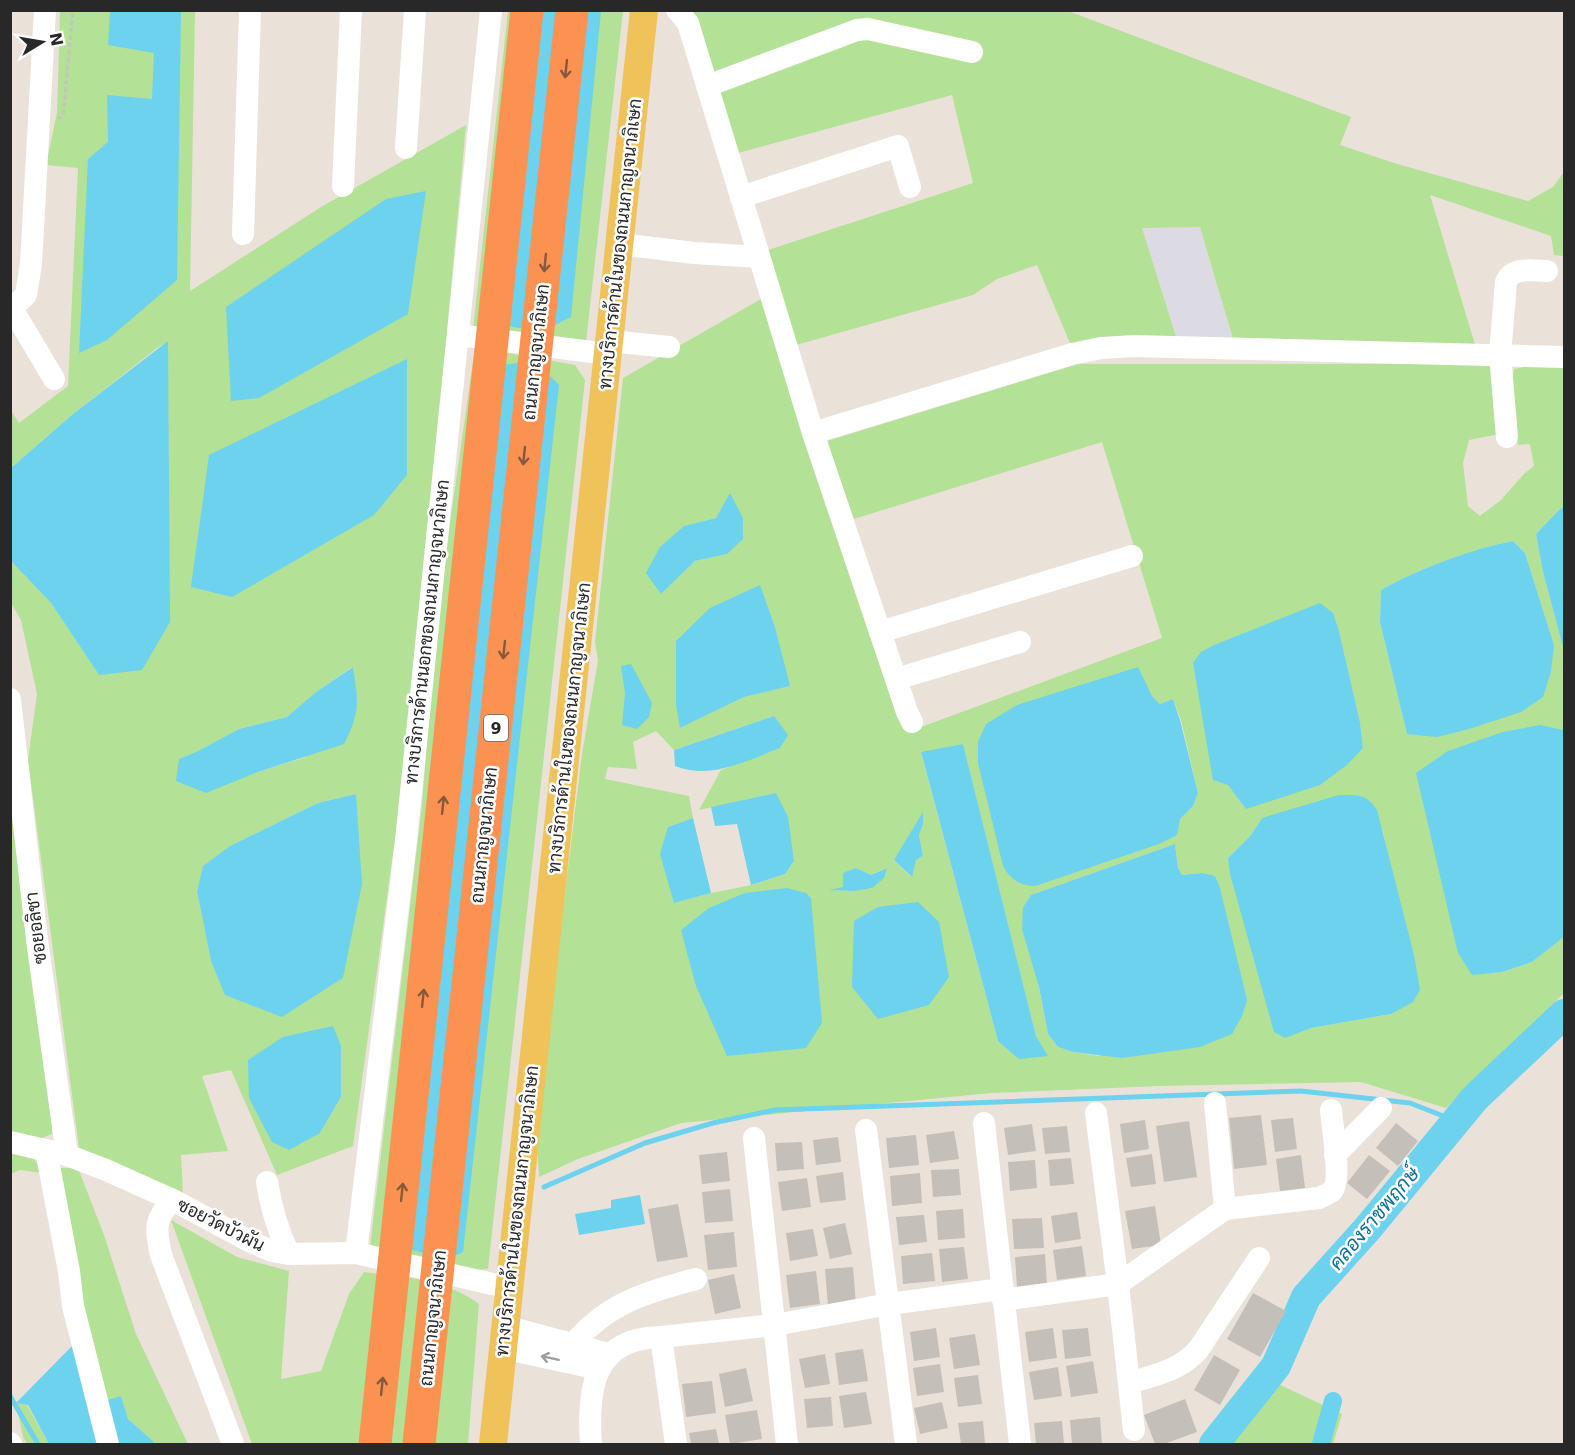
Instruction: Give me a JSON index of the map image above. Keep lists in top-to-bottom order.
{
  "streets": {
    "highway": ["ถนนกาญจนาภิเษก", "9"],
    "main road": ["ทางบริการด้านในของถนนกาญจนาภิเษก"],
    "street": ["ทางบริการด้านนอกของถนนกาญจนาภิเษก", "ซอยอลิชา", "ซอยวัดบัวผัน"]
  },
  "crossings": [
    ["ทางบริการด้านในของถนนกาญจนาภิเษก", "ซอยวัดบัวผัน"],
    ["ทางบริการด้านนอกของถนนกาญจนาภิเษก", "ซอยวัดบัวผัน"],
    ["ซอยอลิชา", "ซอยวัดบัวผัน"]
  ],
  "water": ["คลองราชพฤกษ์"],
  "north": "right"
}
